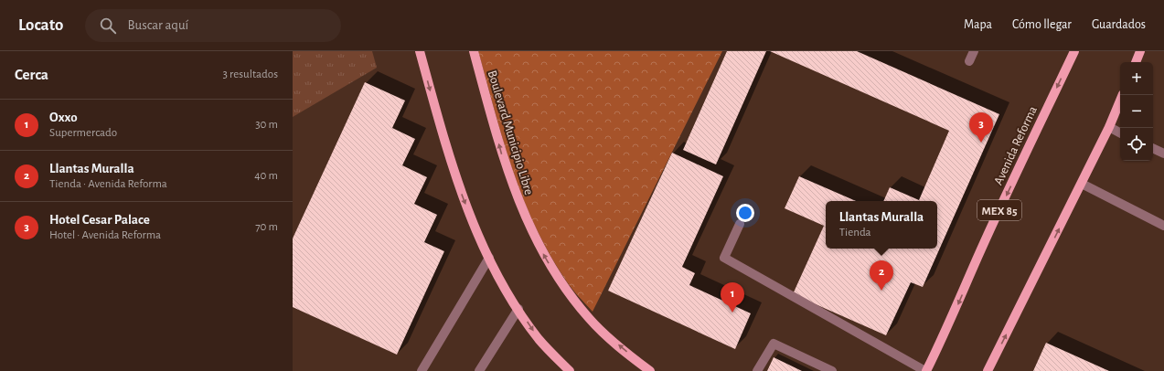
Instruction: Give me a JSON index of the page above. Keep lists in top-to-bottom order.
{
  "streets": {
    "main road": ["Boulevard Municipio Libre", "Avenida Reforma", "MEX 85"]
  },
  "page": {
    "header": "Locato",
    "search": "Buscar aquí",
    "nav": ["Mapa", "Cómo llegar", "Guardados"],
    "heading": ["Cerca", "3 resultados"],
    "map_buttons": ["+", "−"],
    "list": [
      {
        "mark": "1",
        "name": "Oxxo",
        "note": "Supermercado",
        "value": "30 m"
      },
      {
        "mark": "2",
        "name": "Llantas Muralla",
        "note": "Tienda · Avenida Reforma",
        "value": "40 m"
      },
      {
        "mark": "3",
        "name": "Hotel Cesar Palace",
        "note": "Hotel · Avenida Reforma",
        "value": "70 m"
      }
    ],
    "pins": ["3", "2", "1"],
    "popup": ["Llantas Muralla", "Tienda"]
  }
}
